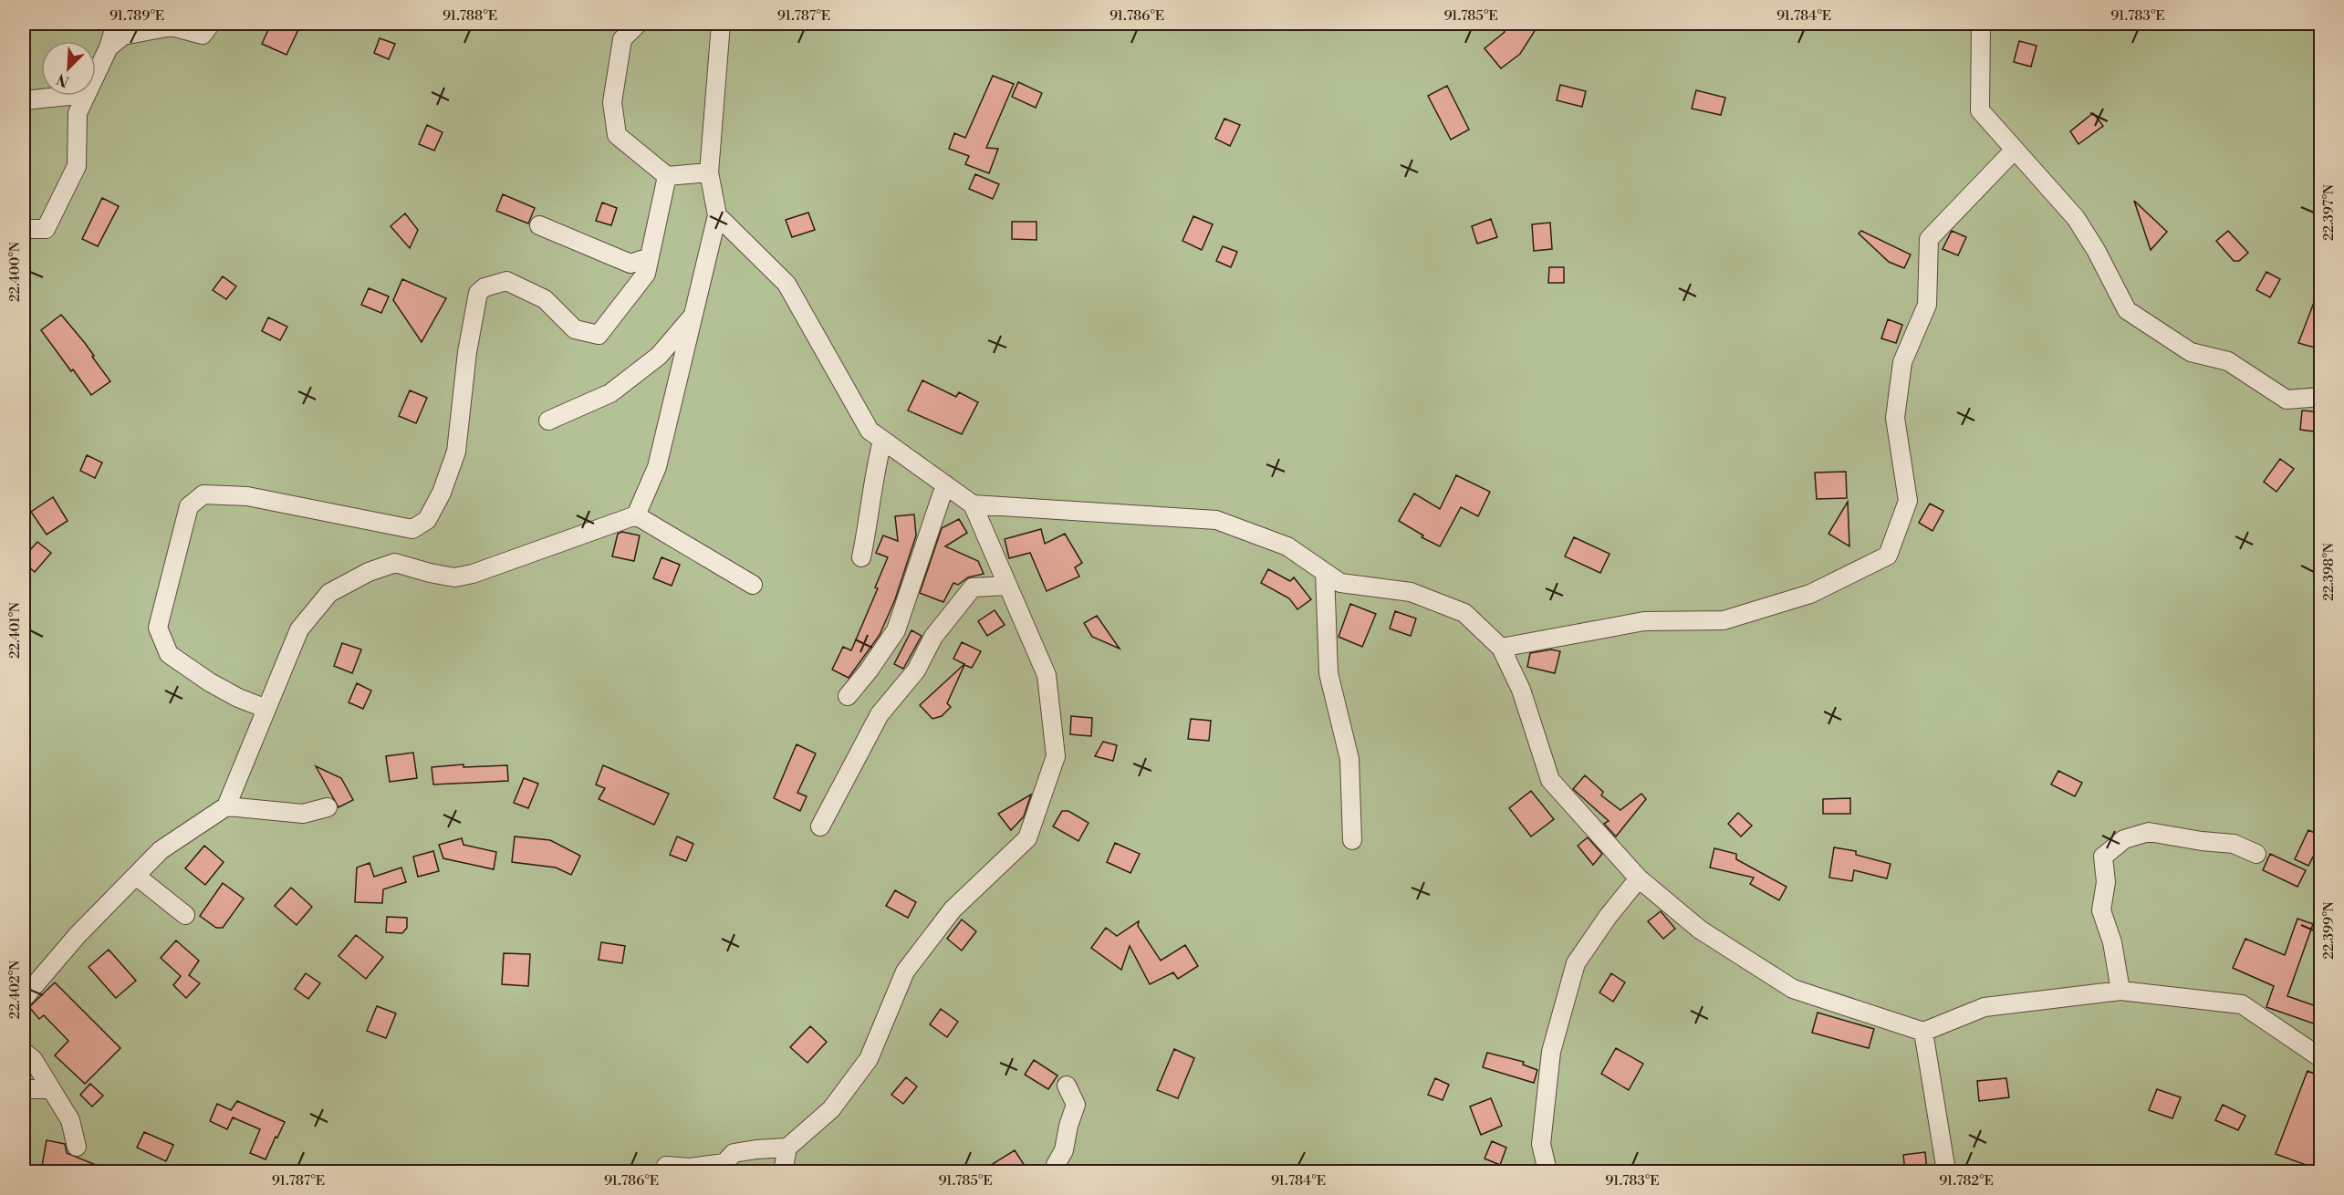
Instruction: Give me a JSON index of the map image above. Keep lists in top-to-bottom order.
{
  "north": "bottom left",
  "coordinates": [
    "91.789°E",
    "91.788°E",
    "91.787°E",
    "91.786°E",
    "91.785°E",
    "91.784°E",
    "91.783°E",
    "22.397°N",
    "22.400°N",
    "22.398°N",
    "22.401°N",
    "22.399°N",
    "22.402°N",
    "91.782°E"
  ]
}
